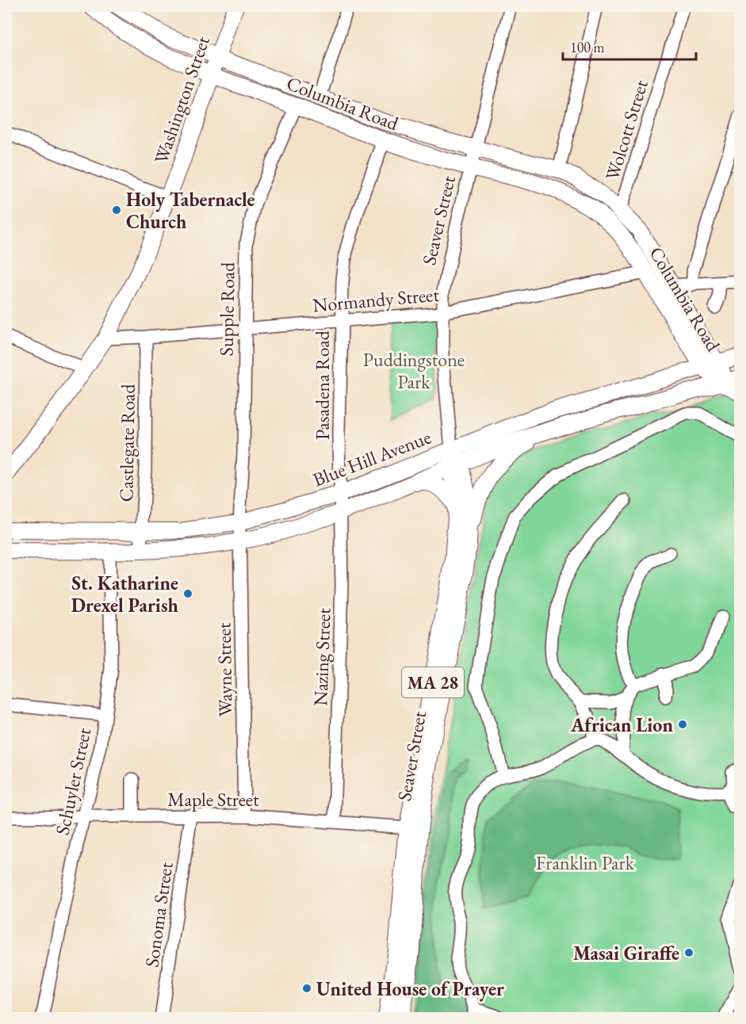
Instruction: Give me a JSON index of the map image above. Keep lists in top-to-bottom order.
{
  "streets": {
    "main road": [
      "Washington Street",
      "Columbia Road",
      "Seaver Street",
      "Blue Hill Avenue",
      "MA 28"
    ],
    "street": [
      "Wolcott Street",
      "Normandy Street",
      "Supple Road",
      "Pasadena Road",
      "Castlegate Road",
      "Nazing Street",
      "Wayne Street",
      "Schuyler Street",
      "Maple Street",
      "Sonoma Street"
    ]
  },
  "crossings": [
    ["Washington Street", "Columbia Road"],
    ["Washington Street", "Normandy Street"],
    ["Columbia Road", "Wolcott Street"],
    ["Columbia Road", "Seaver Street"],
    ["Columbia Road", "Normandy Street"],
    ["Columbia Road", "Supple Road"],
    ["Columbia Road", "Pasadena Road"],
    ["Columbia Road", "Blue Hill Avenue"],
    ["Seaver Street", "Normandy Street"],
    ["Seaver Street", "Blue Hill Avenue"],
    ["Seaver Street", "MA 28"],
    ["Seaver Street", "Maple Street"],
    ["Normandy Street", "Supple Road"],
    ["Normandy Street", "Pasadena Road"],
    ["Normandy Street", "Castlegate Road"],
    ["Supple Road", "Blue Hill Avenue"],
    ["Supple Road", "Wayne Street"],
    ["Pasadena Road", "Blue Hill Avenue"],
    ["Pasadena Road", "Nazing Street"],
    ["Castlegate Road", "Blue Hill Avenue"],
    ["Blue Hill Avenue", "Nazing Street"],
    ["Blue Hill Avenue", "Wayne Street"],
    ["Blue Hill Avenue", "MA 28"],
    ["Blue Hill Avenue", "Schuyler Street"],
    ["Nazing Street", "Maple Street"],
    ["Wayne Street", "Maple Street"],
    ["Schuyler Street", "Maple Street"],
    ["Maple Street", "Sonoma Street"]
  ],
  "parks": ["Puddingstone Park", "Franklin Park"],
  "places": [
    "Holy Tabernacle Church",
    "St. Katharine Drexel Parish",
    "African Lion",
    "Masai Giraffe",
    "United House of Prayer"
  ],
  "scale_bar": "100 m"
}
